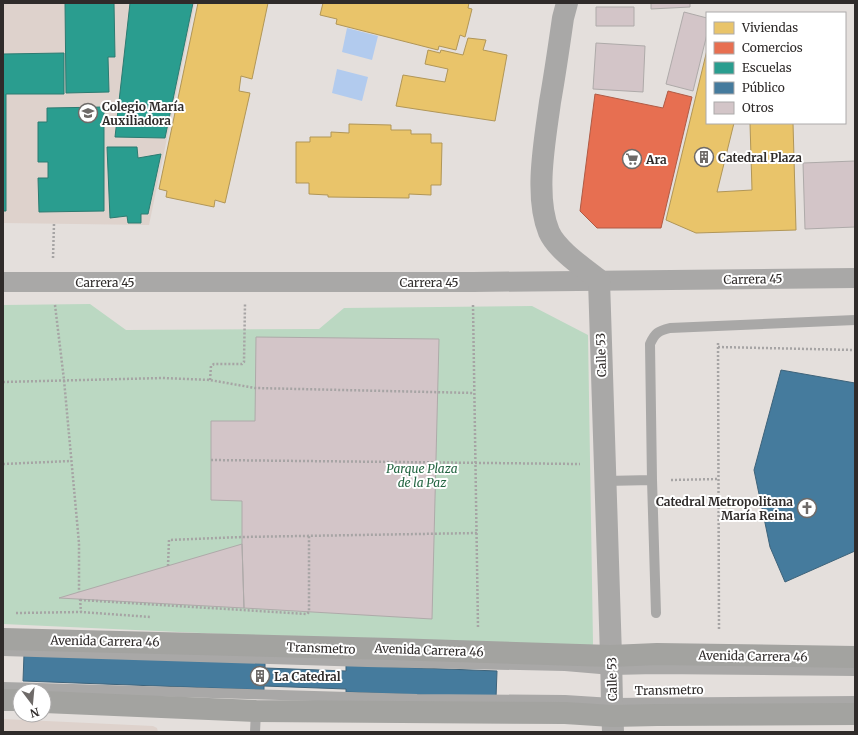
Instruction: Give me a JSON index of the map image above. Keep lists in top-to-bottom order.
{
  "streets": {
    "main road": ["Avenida Carrera 46"],
    "street": ["Carrera 45", "Calle 53"],
    "lane": ["Transmetro"]
  },
  "crossings": [
    ["Carrera 45", "Calle 53"],
    ["Calle 53", "Avenida Carrera 46"],
    ["Calle 53", "Transmetro"],
    ["Avenida Carrera 46", "Transmetro"]
  ],
  "parks": ["Parque Plaza de la Paz"],
  "places": {
    "school or university": ["Colegio María Auxiliadora"],
    "building": ["Catedral Plaza", "La Catedral"],
    "supermarket": ["Ara"],
    "church": ["Catedral Metropolitana María Reina"]
  },
  "legend": [
    "Viviendas",
    "Comercios",
    "Escuelas",
    "Público",
    "Otros"
  ],
  "north": "bottom"
}
